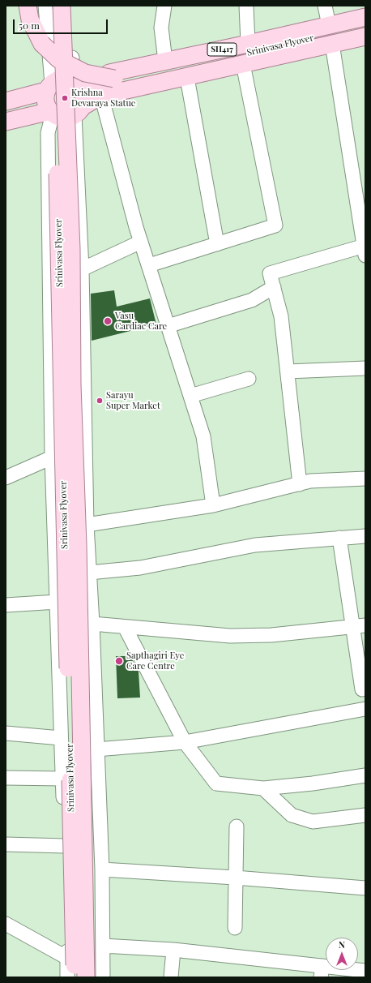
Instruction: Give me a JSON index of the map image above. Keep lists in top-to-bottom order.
{
  "streets": {
    "main road": ["Srinivasa Flyover", "SH417"]
  },
  "places": [
    "Krishna Devaraya Statue",
    "Vasu Cardiac Care",
    "Sarayu Super Market",
    "Sapthagiri Eye Care Centre"
  ],
  "scale_bar": "50 m",
  "north": "top"
}
